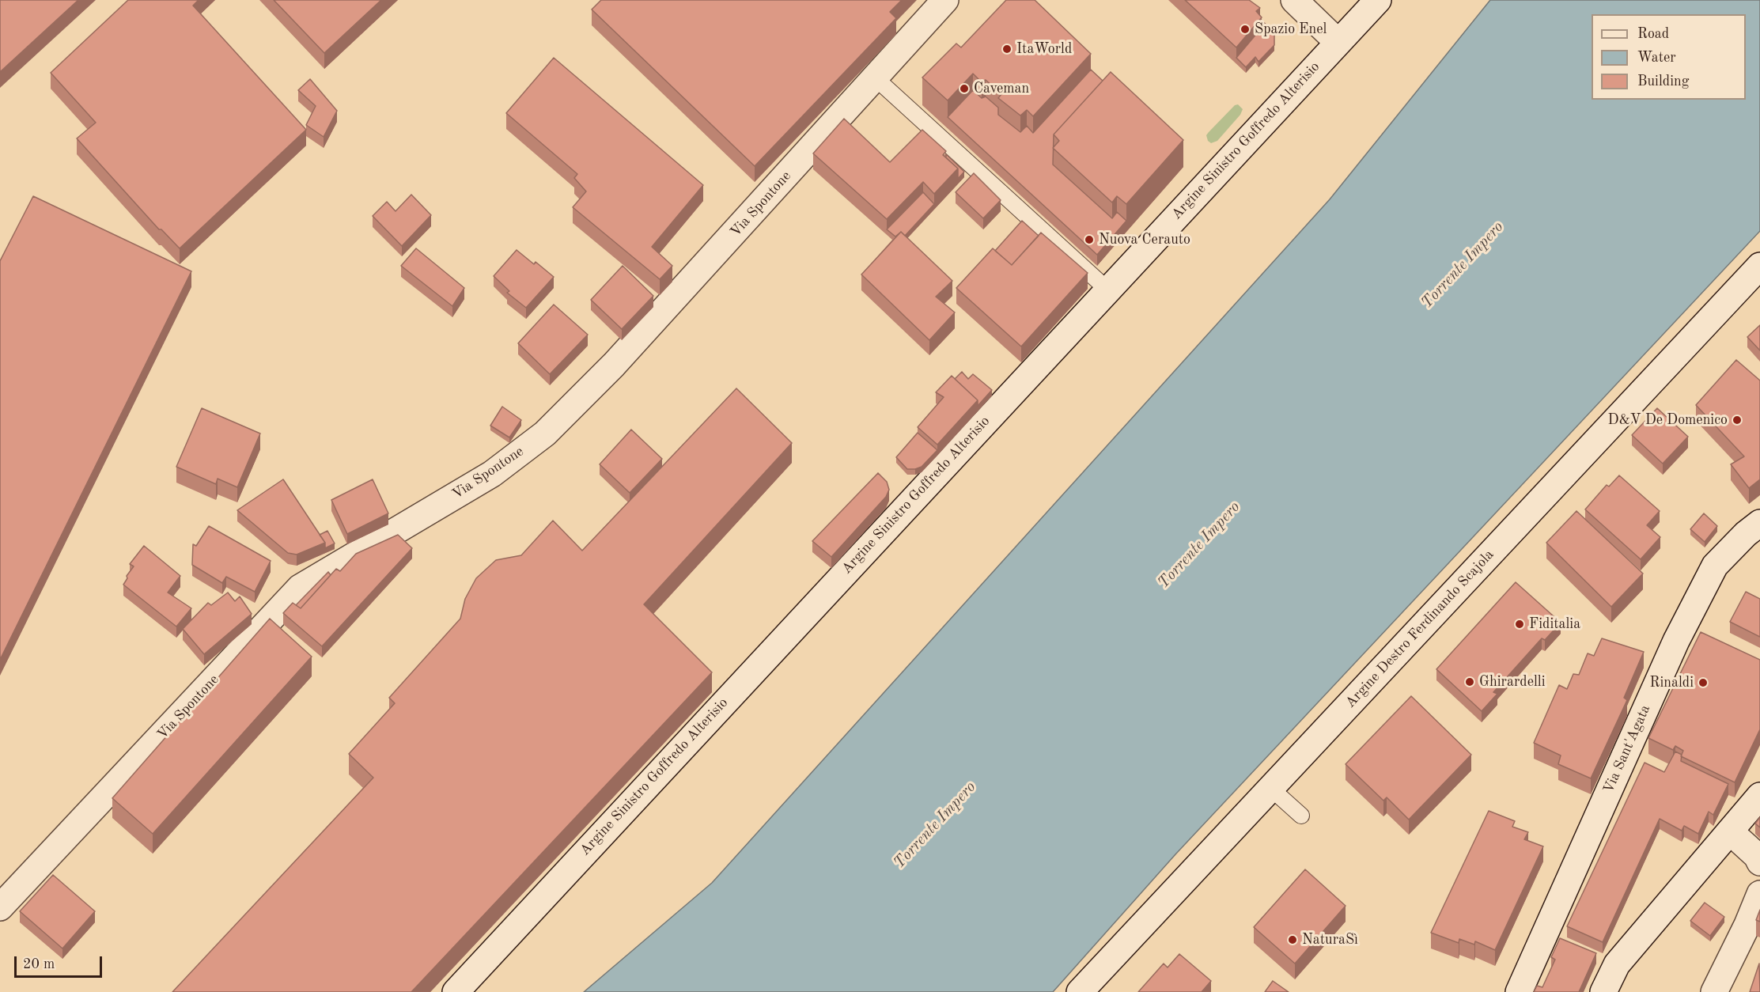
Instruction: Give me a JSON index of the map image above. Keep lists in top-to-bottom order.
{
  "streets": {
    "main road": [
      "Argine Sinistro Goffredo Alterisio",
      "Via Spontone",
      "Argine Destro Ferdinando Scajola",
      "Via Sant'Agata"
    ]
  },
  "water": ["Torrente Impero"],
  "places": [
    "Spazio Enel",
    "ItaWorld",
    "Caveman",
    "Nuova Cerauto",
    "D&V De Domenico",
    "Fiditalia",
    "Ghirardelli",
    "Rinaldi",
    "NaturaSì"
  ],
  "legend": ["Road", "Water", "Building"],
  "scale_bar": "20 m"
}
